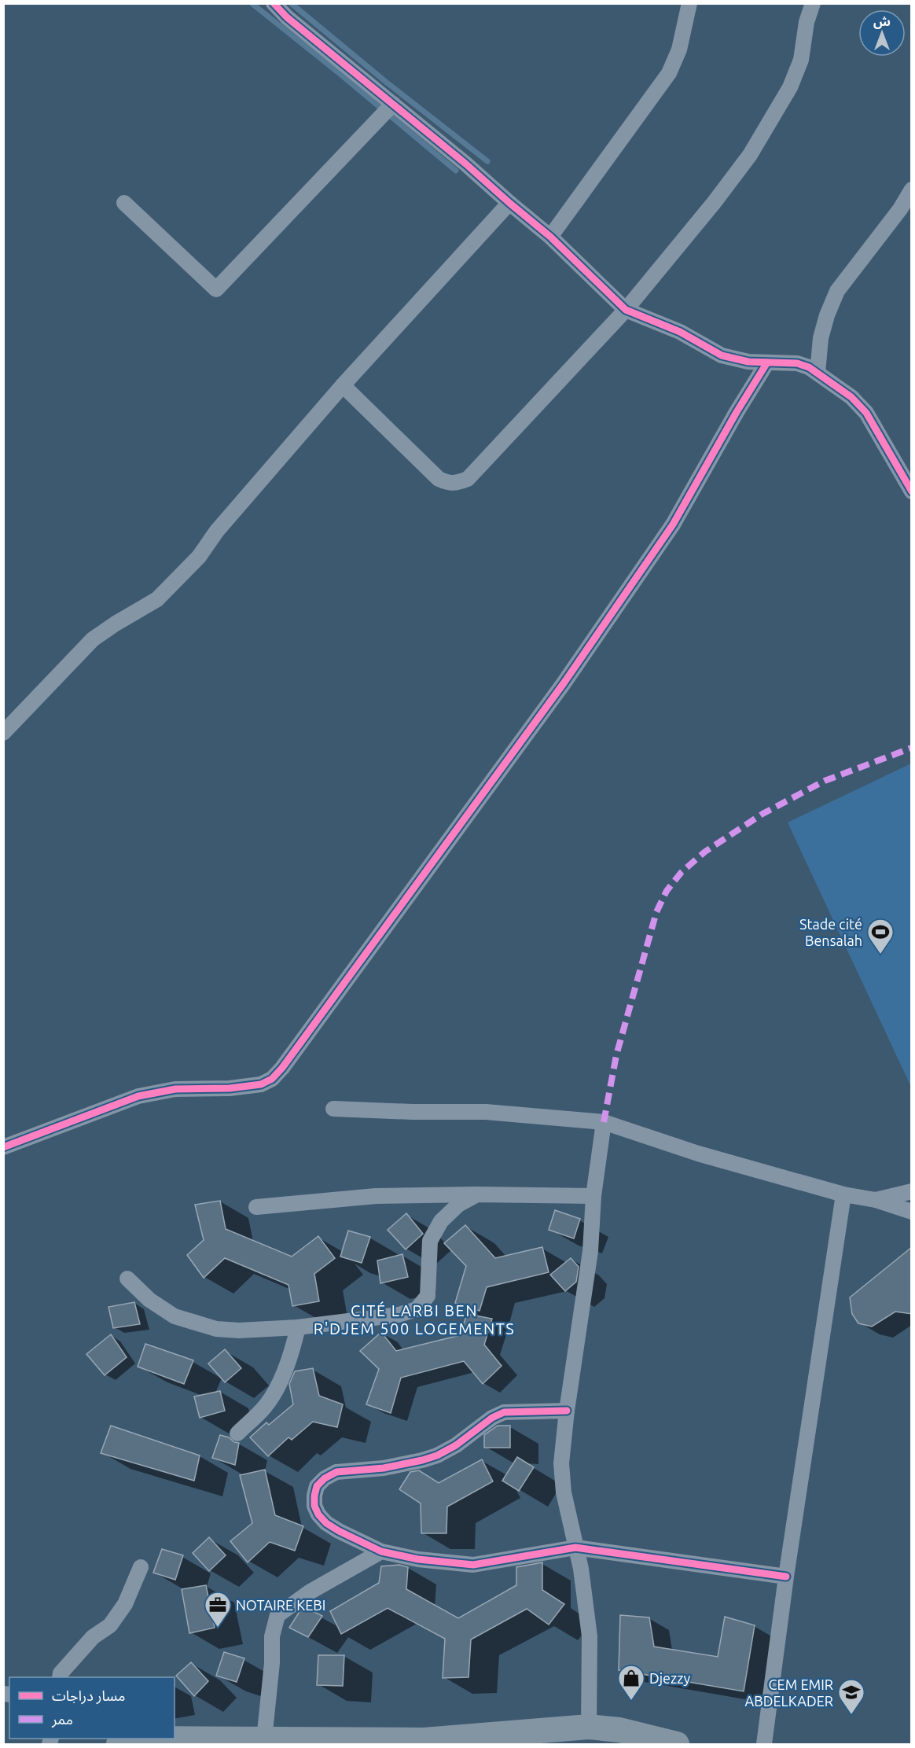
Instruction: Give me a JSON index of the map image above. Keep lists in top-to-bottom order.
{
  "districts": ["CITÉ LARBI BEN R'DJEM 500 LOGEMENTS"],
  "places": {
    "sports": ["Stade cité Bensalah"],
    "office": ["NOTAIRE KEBI"],
    "shop": ["Djezzy"],
    "school or university": ["CEM EMIR ABDELKADER"]
  },
  "legend": ["مسار دراجات", "ممر"],
  "north": "top"
}
